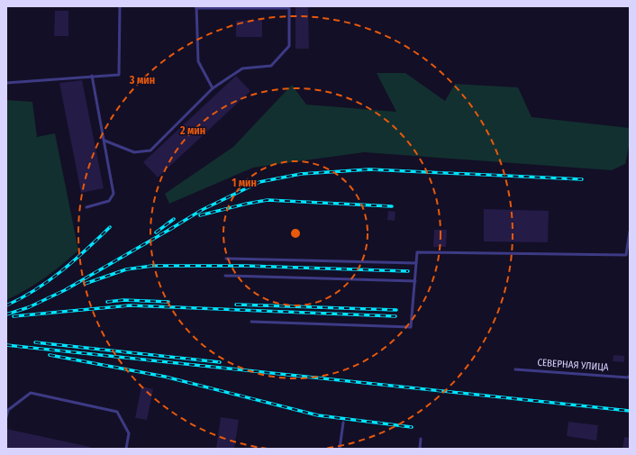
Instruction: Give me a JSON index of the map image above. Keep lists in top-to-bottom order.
{
  "streets": {
    "lane": ["СЕВЕРНАЯ УЛИЦА"]
  },
  "rings": ["3 мин", "2 мин", "1 мин"]
}
